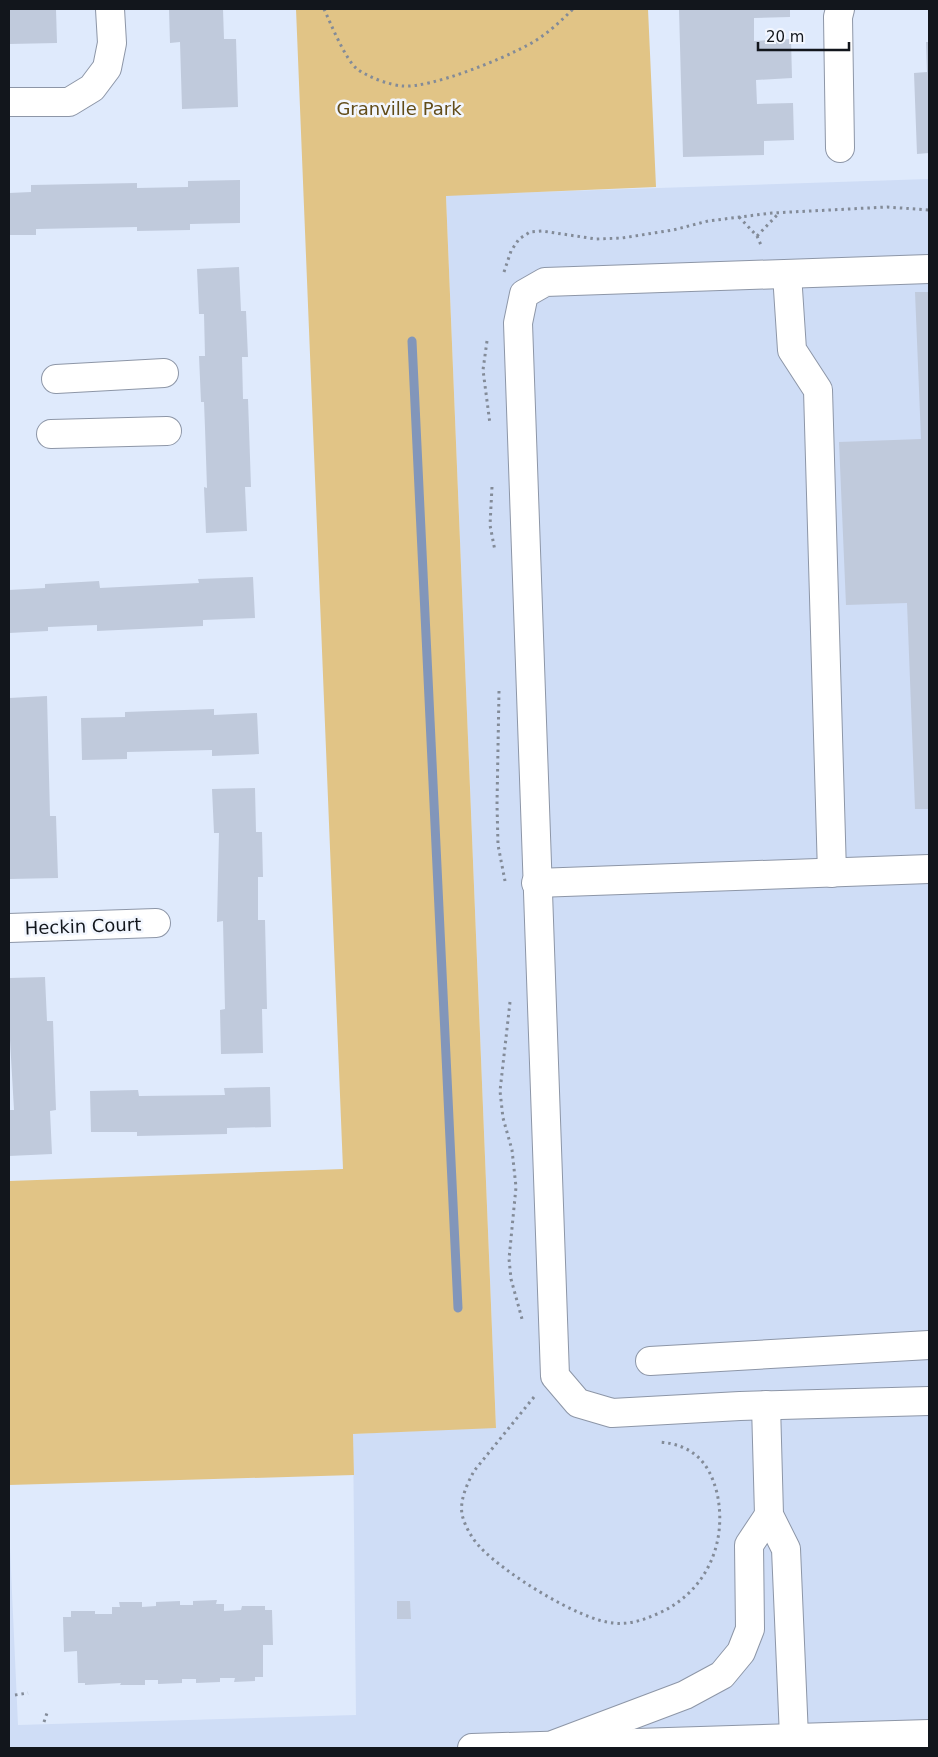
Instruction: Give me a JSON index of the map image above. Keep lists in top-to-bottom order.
{
  "streets": {
    "main road": ["Heckin Court"]
  },
  "parks": ["Granville Park"],
  "scale_bar": "20 m"
}
